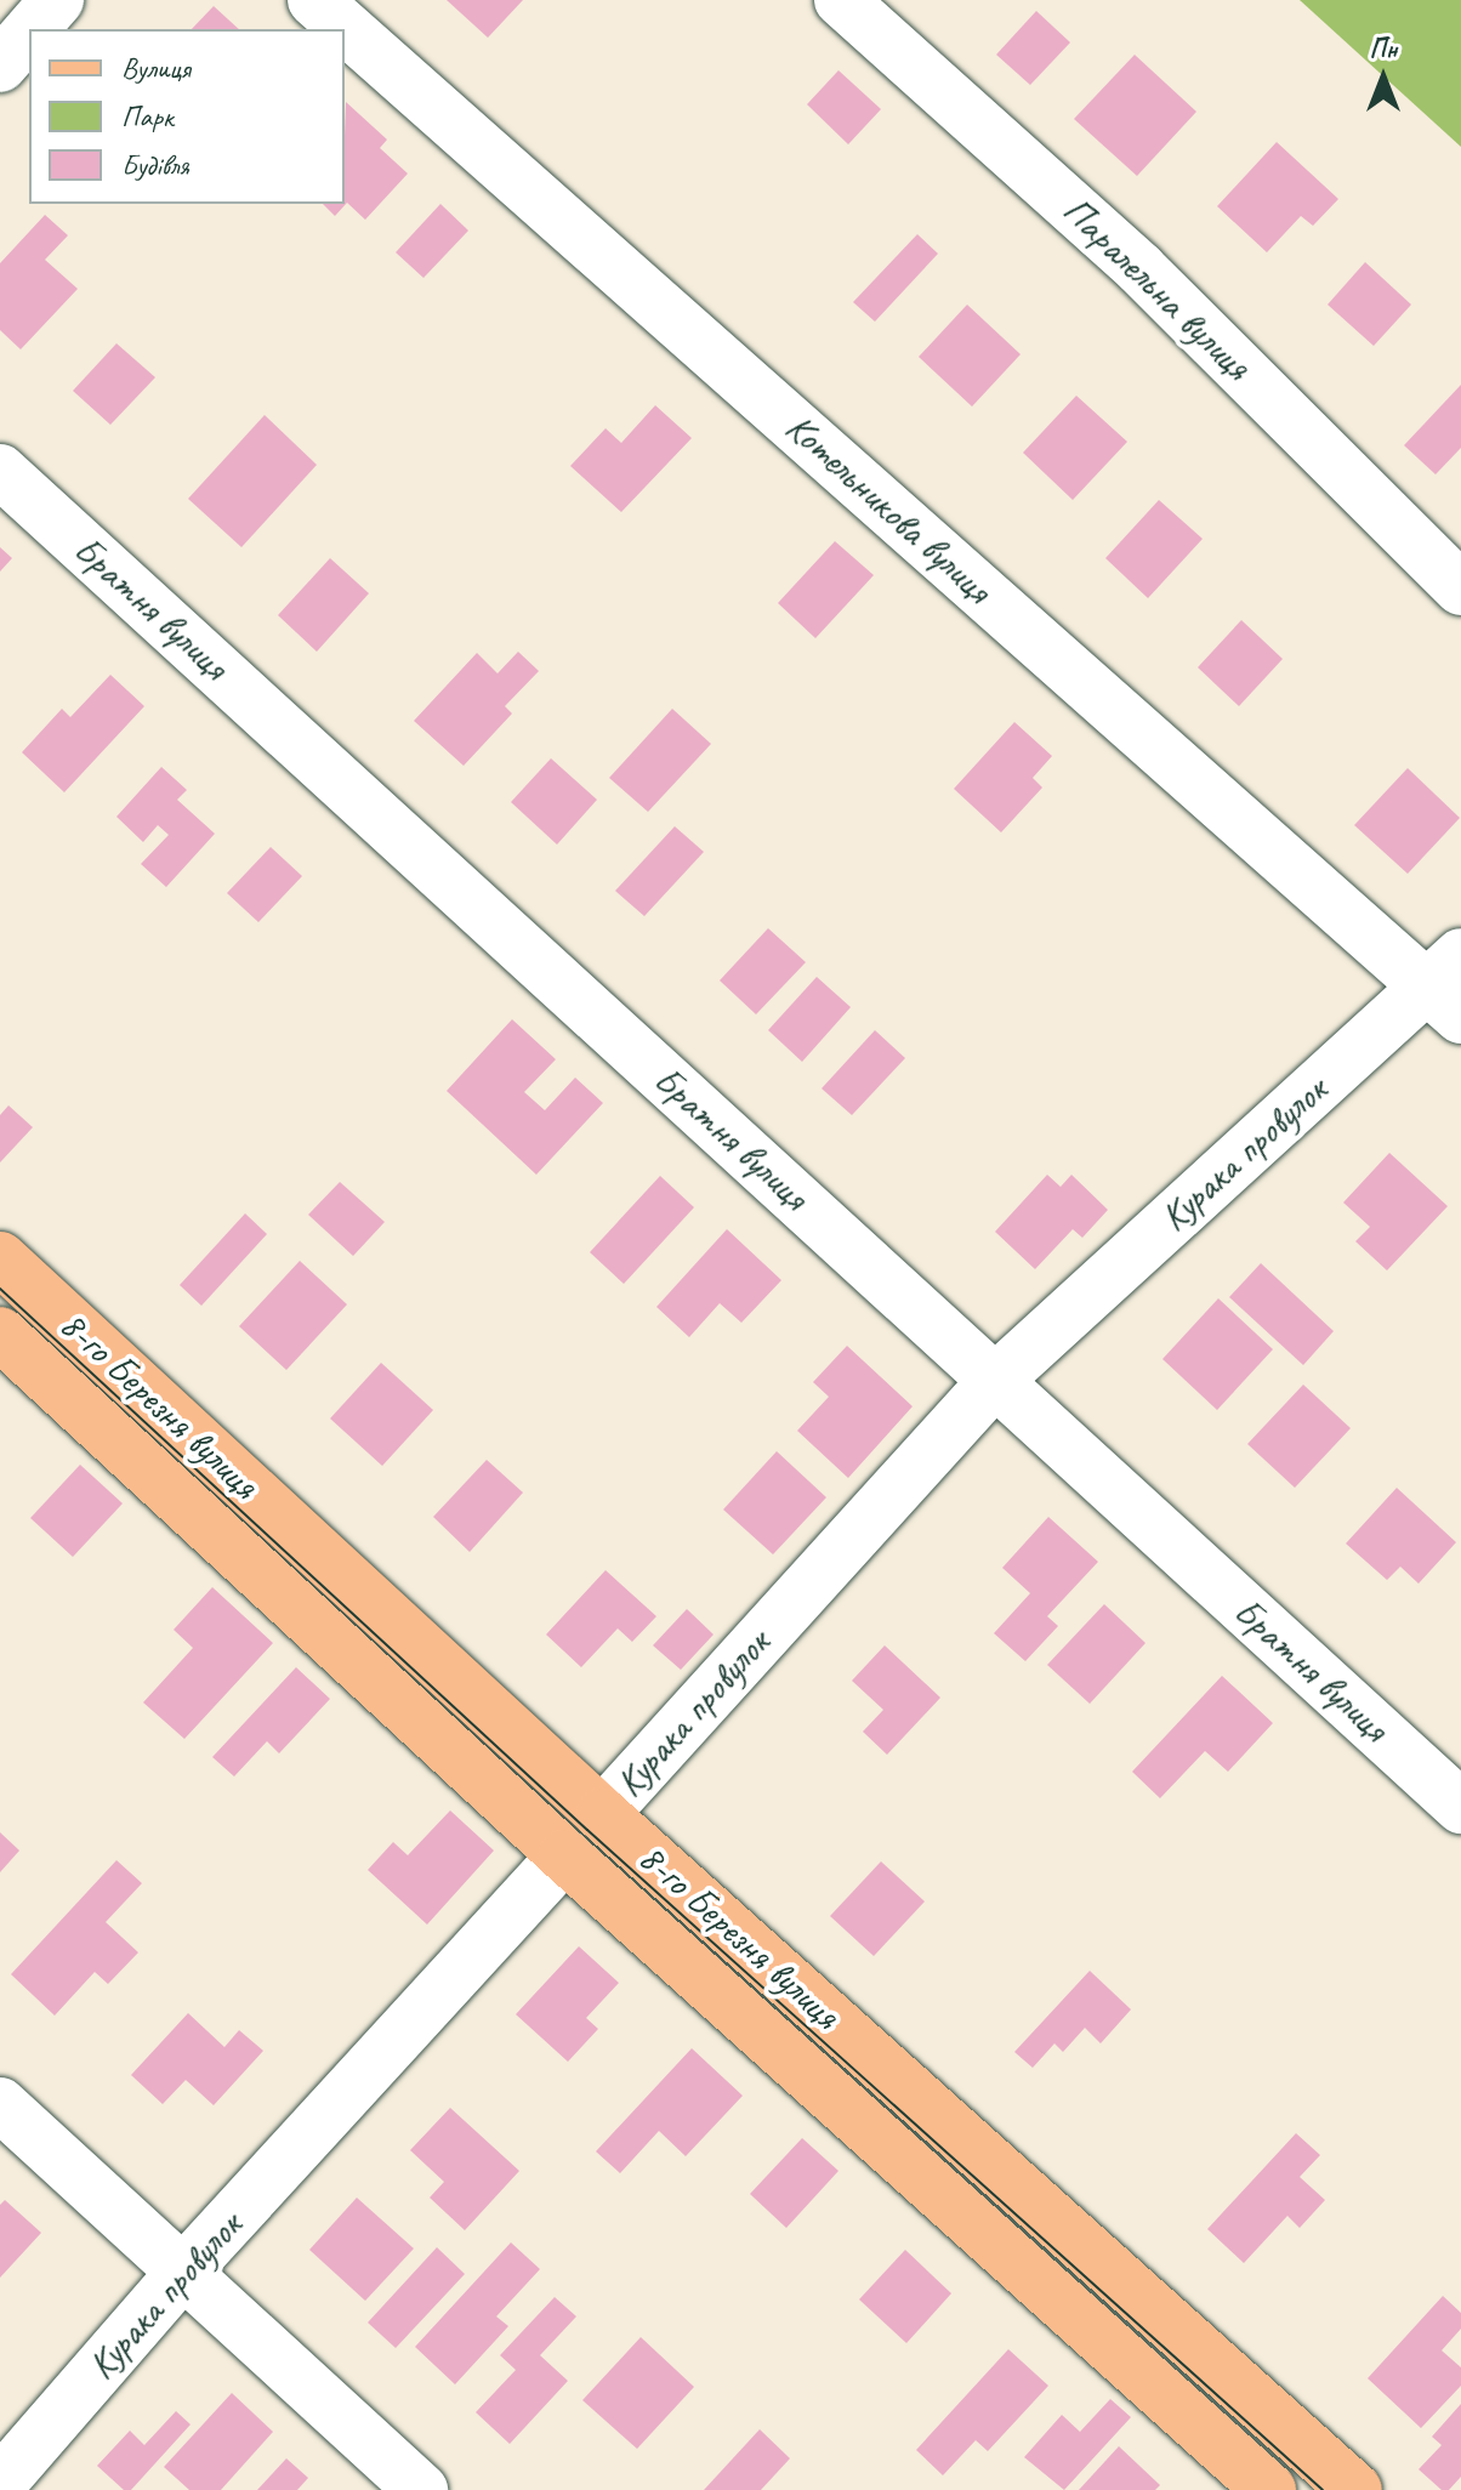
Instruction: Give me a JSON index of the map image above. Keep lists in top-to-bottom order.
{
  "streets": {
    "main road": ["Курака провулок", "8-го Березня вулиця"],
    "street": ["Паралельна вулиця", "Котельникова вулиця", "Братня вулиця"]
  },
  "crossings": [
    ["Котельникова вулиця", "Курака провулок"],
    ["Братня вулиця", "Курака провулок"],
    ["Курака провулок", "8-го Березня вулиця"]
  ],
  "legend": ["Вулиця", "Парк", "Будівля"],
  "north": "top"
}
